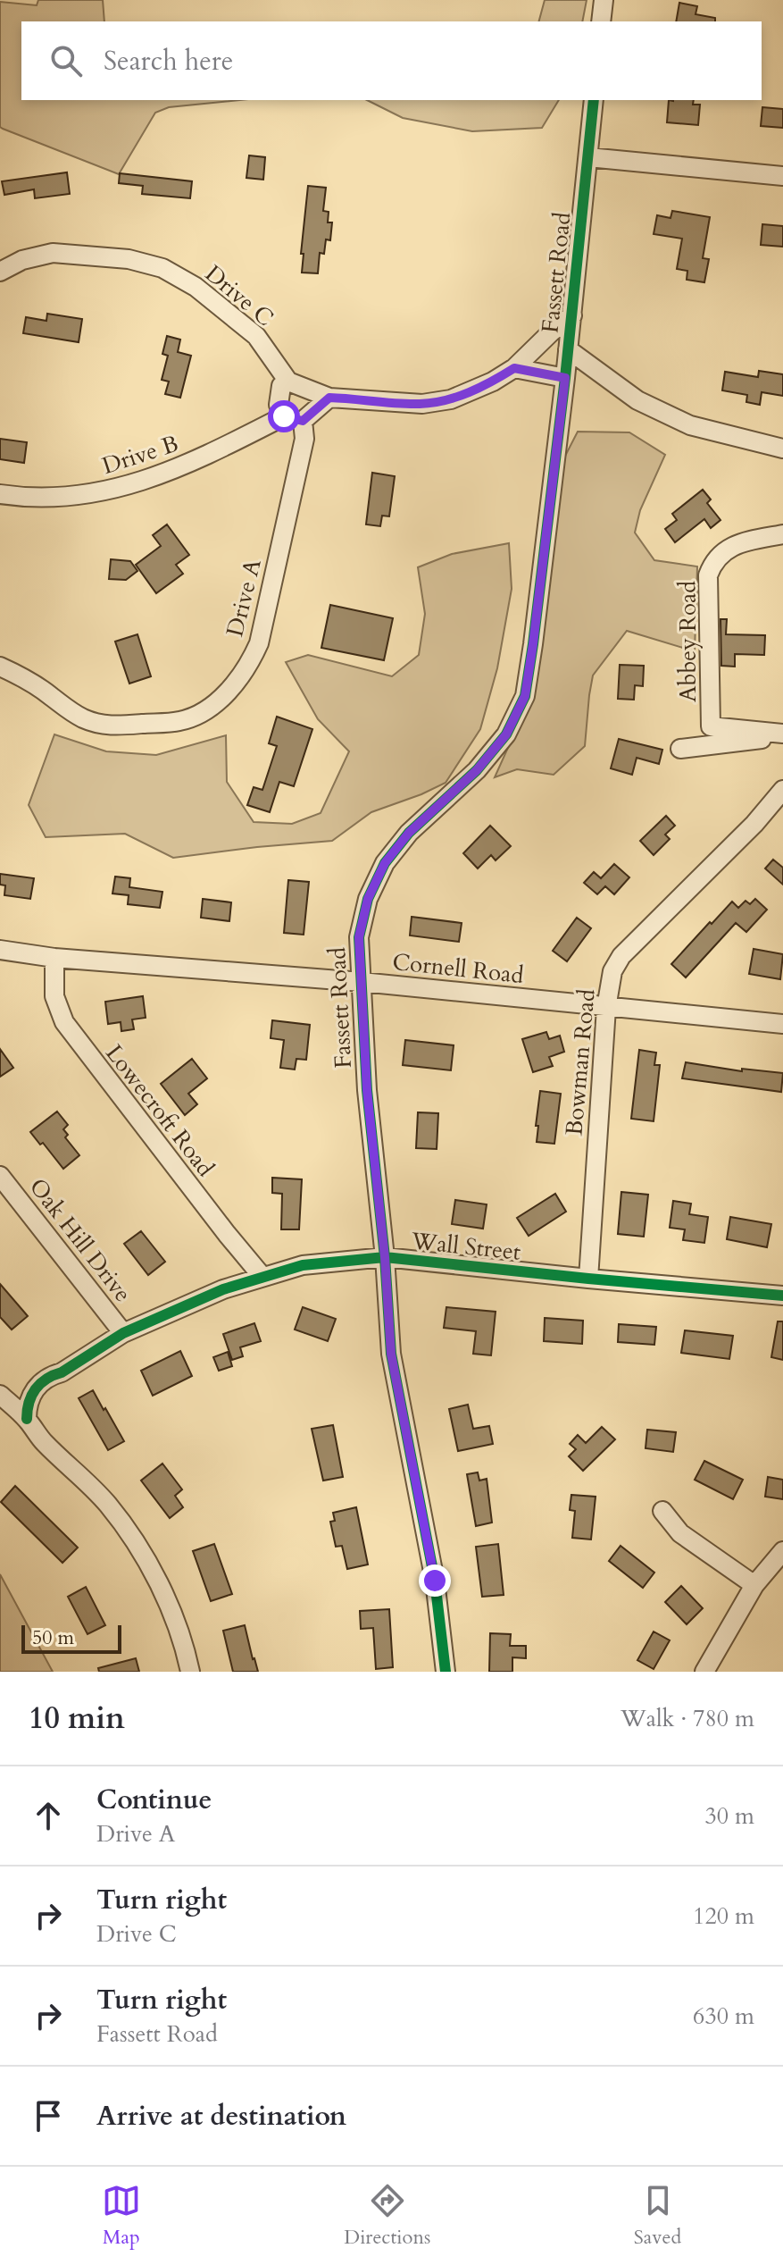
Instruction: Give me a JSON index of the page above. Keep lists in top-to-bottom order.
{
  "streets": {
    "street": [
      "Fassett Road",
      "Drive C",
      "Drive B",
      "Drive A",
      "Abbey Road",
      "Cornell Road",
      "Bowman Road",
      "Lowecroft Road",
      "Oak Hill Drive",
      "Wall Street"
    ]
  },
  "crossings": [
    ["Fassett Road", "Cornell Road"],
    ["Fassett Road", "Wall Street"],
    ["Drive B", "Drive A"],
    ["Cornell Road", "Bowman Road"],
    ["Cornell Road", "Lowecroft Road"],
    ["Bowman Road", "Wall Street"],
    ["Lowecroft Road", "Wall Street"],
    ["Oak Hill Drive", "Wall Street"]
  ],
  "scale_bar": "50 m",
  "page": {
    "search": "Search here",
    "scale": "50 m",
    "heading": ["10 min", "Walk · 780 m"],
    "list": [
      ["Continue", "Drive A", "30 m"],
      ["Turn right", "Drive C", "120 m"],
      ["Turn right", "Fassett Road", "630 m"],
      "Arrive at destination"
    ],
    "nav": ["Map", "Directions", "Saved"]
  }
}
